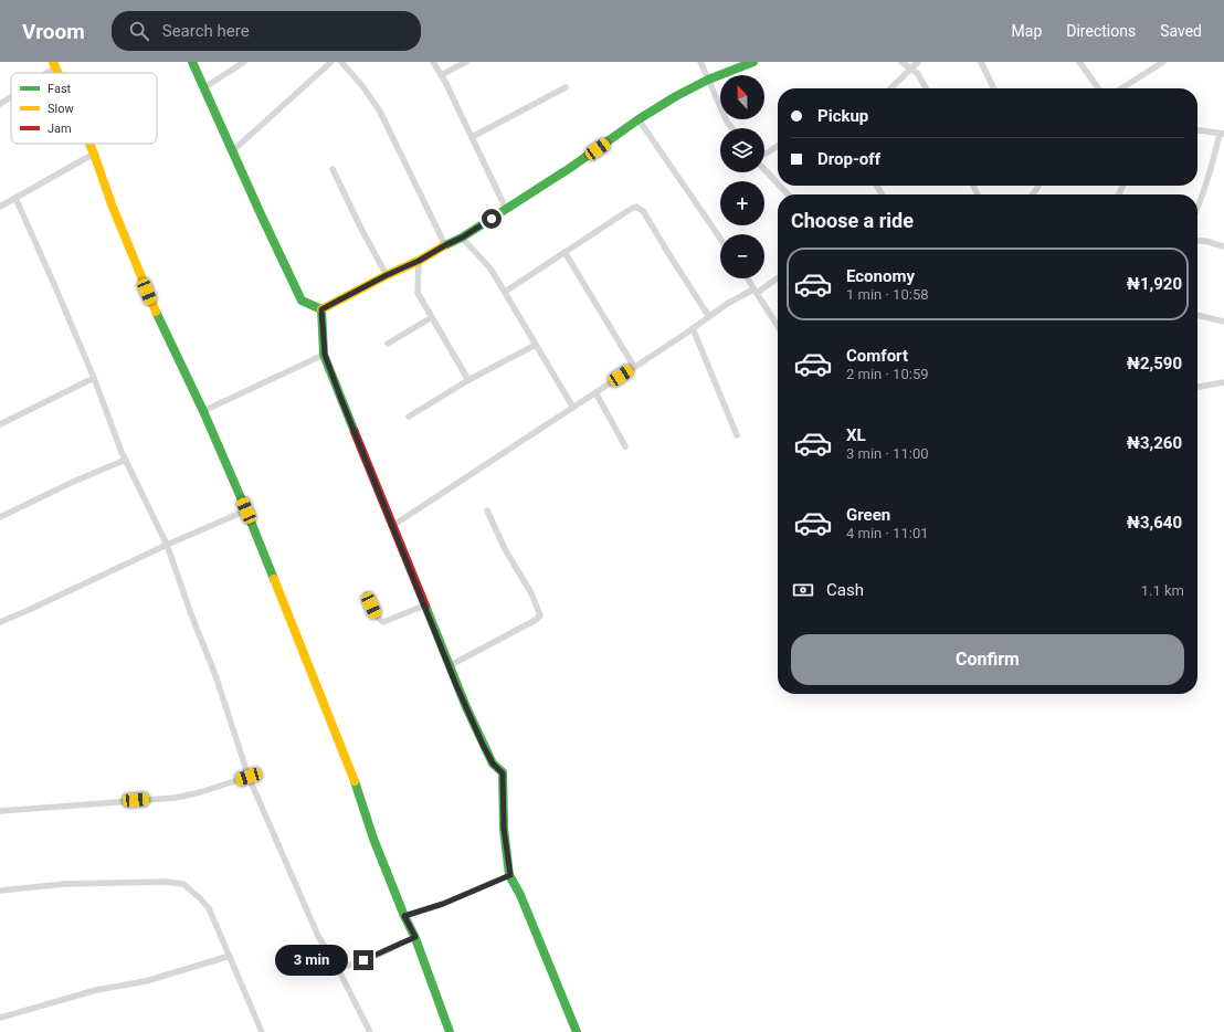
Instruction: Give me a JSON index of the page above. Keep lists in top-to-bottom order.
{
  "legend": ["Fast", "Slow", "Jam"],
  "north": "top",
  "page": {
    "header": "Vroom",
    "search": "Search here",
    "nav": ["Map", "Directions", "Saved"],
    "map_buttons": ["+", "−"],
    "banner": ["Pickup", "Drop-off"],
    "heading": "Choose a ride",
    "list": [
      {
        "name": "Economy",
        "note": "1 min · 10:58",
        "value": "₦1,920"
      },
      {
        "name": "Comfort",
        "note": "2 min · 10:59",
        "value": "₦2,590"
      },
      {
        "name": "XL",
        "note": "3 min · 11:00",
        "value": "₦3,260"
      },
      {
        "name": "Green",
        "note": "4 min · 11:01",
        "value": "₦3,640"
      }
    ],
    "pay": ["Cash", "1.1 km"],
    "buttons": "Confirm",
    "bubble": "3 min"
  }
}
